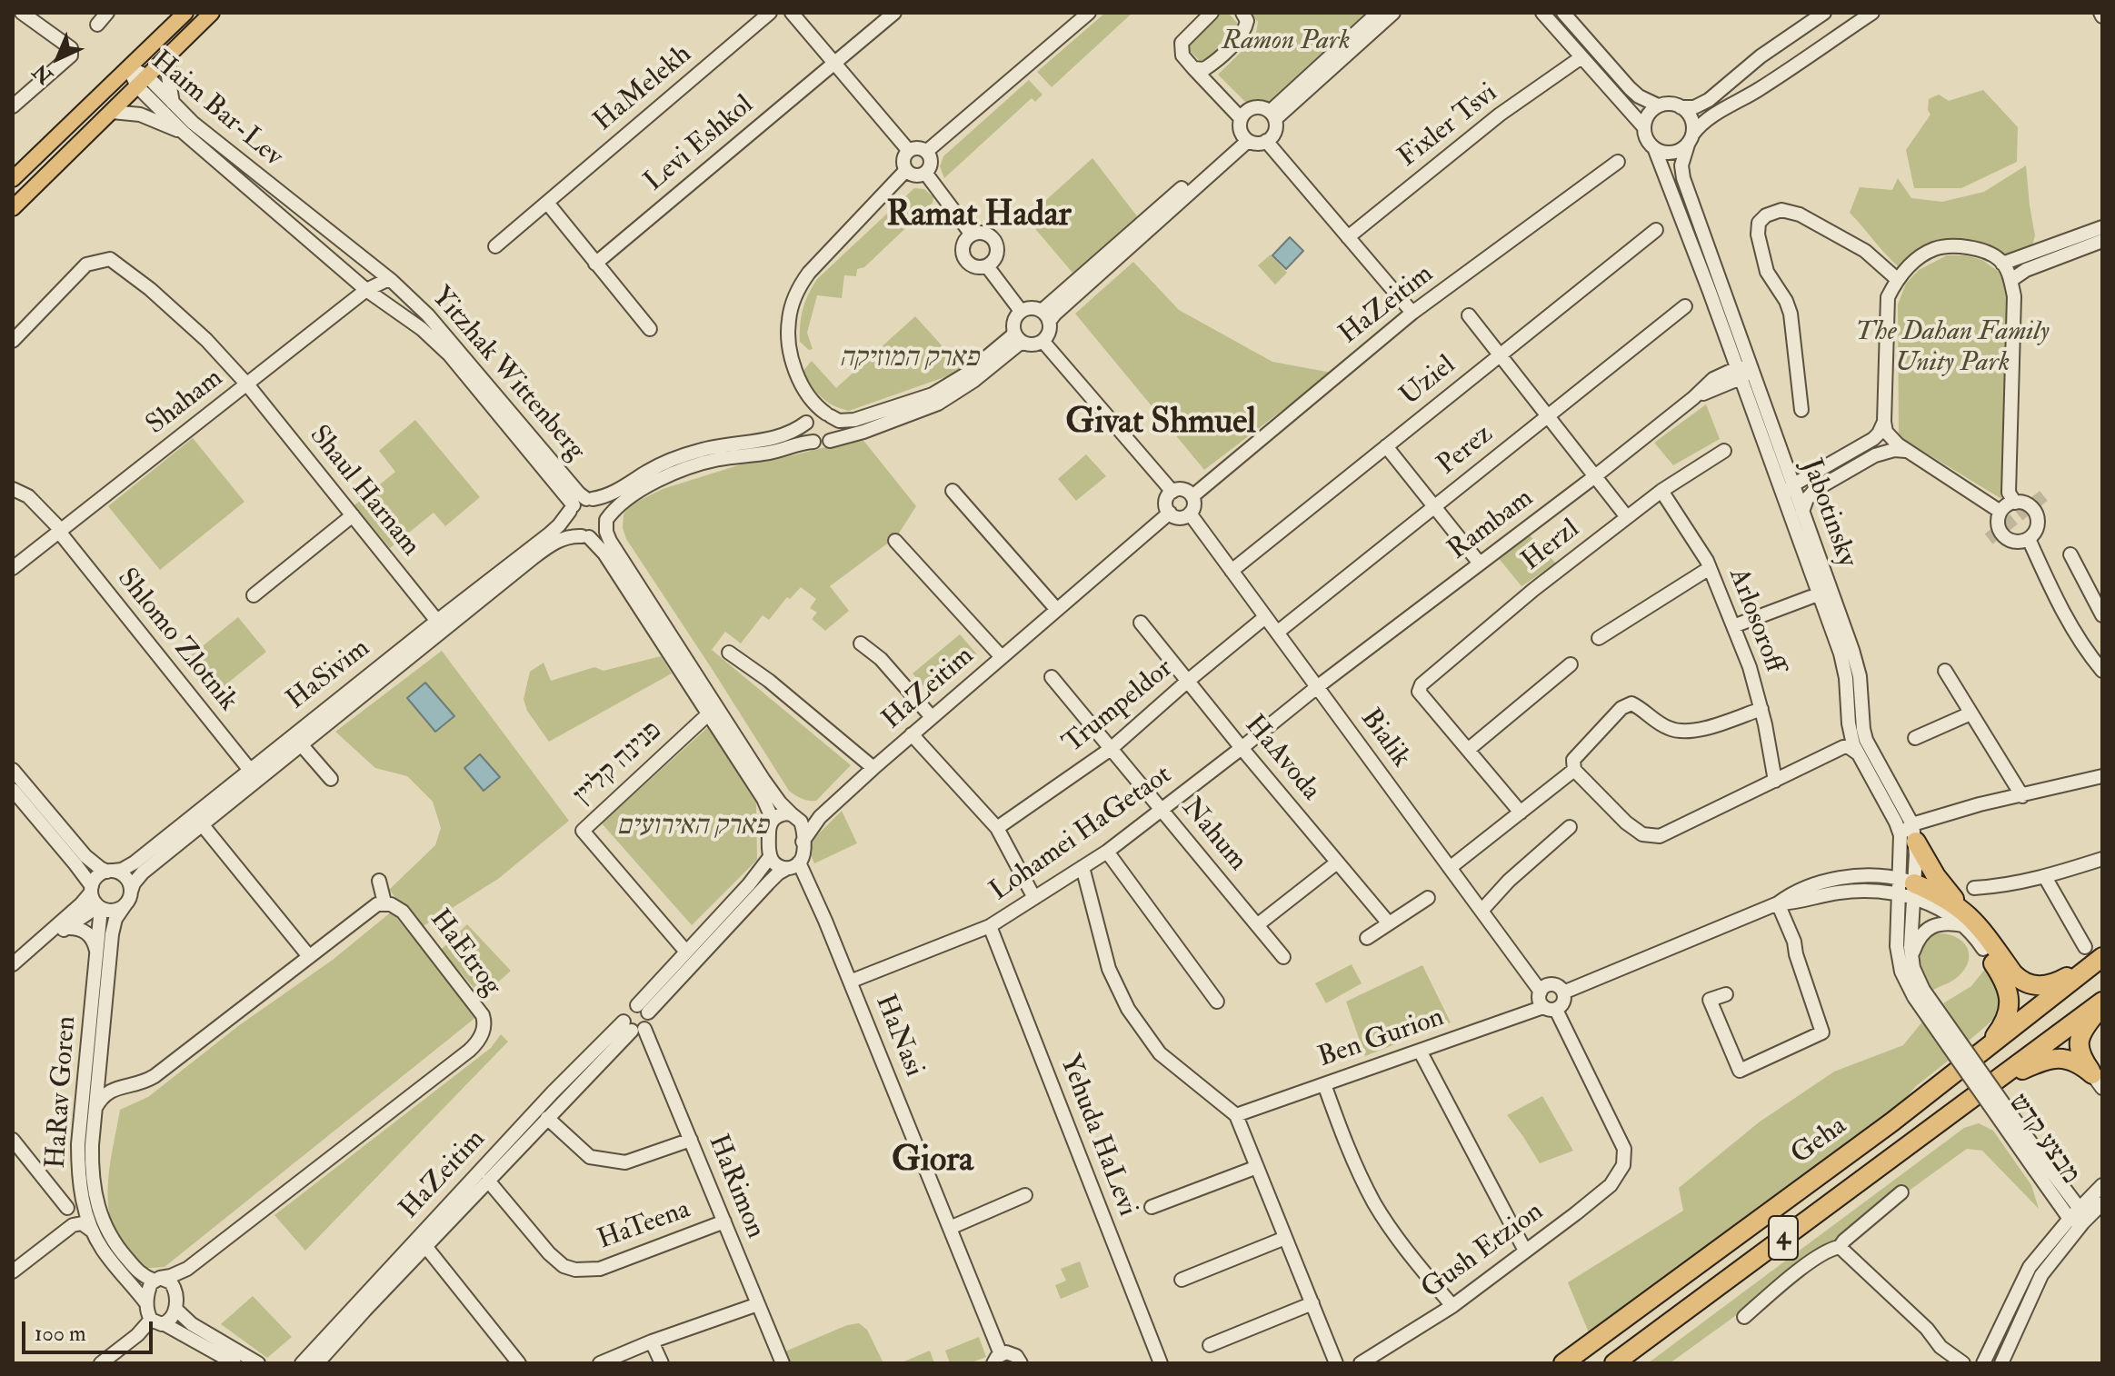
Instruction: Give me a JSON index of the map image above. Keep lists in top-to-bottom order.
{
  "streets": {
    "highway": ["Geha", "4"],
    "street": [
      "HaMelekh",
      "Haim Bar-Lev",
      "Fixler Tsvi",
      "Levi Eshkol",
      "HaZeitim",
      "Yitzhak Wittenberg",
      "Uziel",
      "Shaham",
      "Perez",
      "Shaul Harnam",
      "Jabotinsky",
      "Rambam",
      "Herzl",
      "Arlosoroff",
      "Shlomo Zlotnik",
      "HaSivim",
      "Trumpeldor",
      "Bialik",
      "HaAvoda",
      "פנינה קליין",
      "Lohamei HaGetaot",
      "Nahum",
      "HaEtrog",
      "HaNasi",
      "Ben Gurion",
      "HaRav Goren",
      "Yehuda HaLevi",
      "מבצע קדש",
      "HaRimon",
      "HaTeena",
      "Gush Etzion"
    ]
  },
  "crossings": [
    ["Haim Bar-Lev", "Yitzhak Wittenberg"],
    ["Haim Bar-Lev", "Shaham"],
    ["HaZeitim", "Bialik"],
    ["HaZeitim", "HaNasi"],
    ["HaZeitim", "HaRimon"],
    ["HaZeitim", "HaTeena"],
    ["Yitzhak Wittenberg", "Shaham"],
    ["Yitzhak Wittenberg", "HaSivim"],
    ["Uziel", "Bialik"],
    ["Shaham", "Shaul Harnam"],
    ["Shaham", "Shlomo Zlotnik"],
    ["Perez", "Bialik"],
    ["Shaul Harnam", "HaSivim"],
    ["Jabotinsky", "Rambam"],
    ["Jabotinsky", "מבצע קדש"],
    ["Rambam", "Bialik"],
    ["Rambam", "Lohamei HaGetaot"],
    ["Herzl", "Arlosoroff"],
    ["Shlomo Zlotnik", "HaSivim"],
    ["HaSivim", "HaRav Goren"],
    ["Trumpeldor", "Bialik"],
    ["Trumpeldor", "HaAvoda"],
    ["Trumpeldor", "Nahum"],
    ["Bialik", "Lohamei HaGetaot"],
    ["Bialik", "Ben Gurion"],
    ["Bialik", "Gush Etzion"],
    ["HaAvoda", "Lohamei HaGetaot"],
    ["Lohamei HaGetaot", "Nahum"],
    ["Lohamei HaGetaot", "HaNasi"],
    ["Lohamei HaGetaot", "Yehuda HaLevi"],
    ["HaEtrog", "HaRav Goren"],
    ["Ben Gurion", "Gush Etzion"],
    ["HaRimon", "HaTeena"]
  ],
  "districts": ["Ramat Hadar", "Givat Shmuel", "Giora"],
  "parks": [
    "Ramon Park",
    "The Dahan Family Unity Park",
    "פארק המוזיקה",
    "פארק האירועים"
  ],
  "scale_bar": "100 m",
  "north": "bottom left"
}
